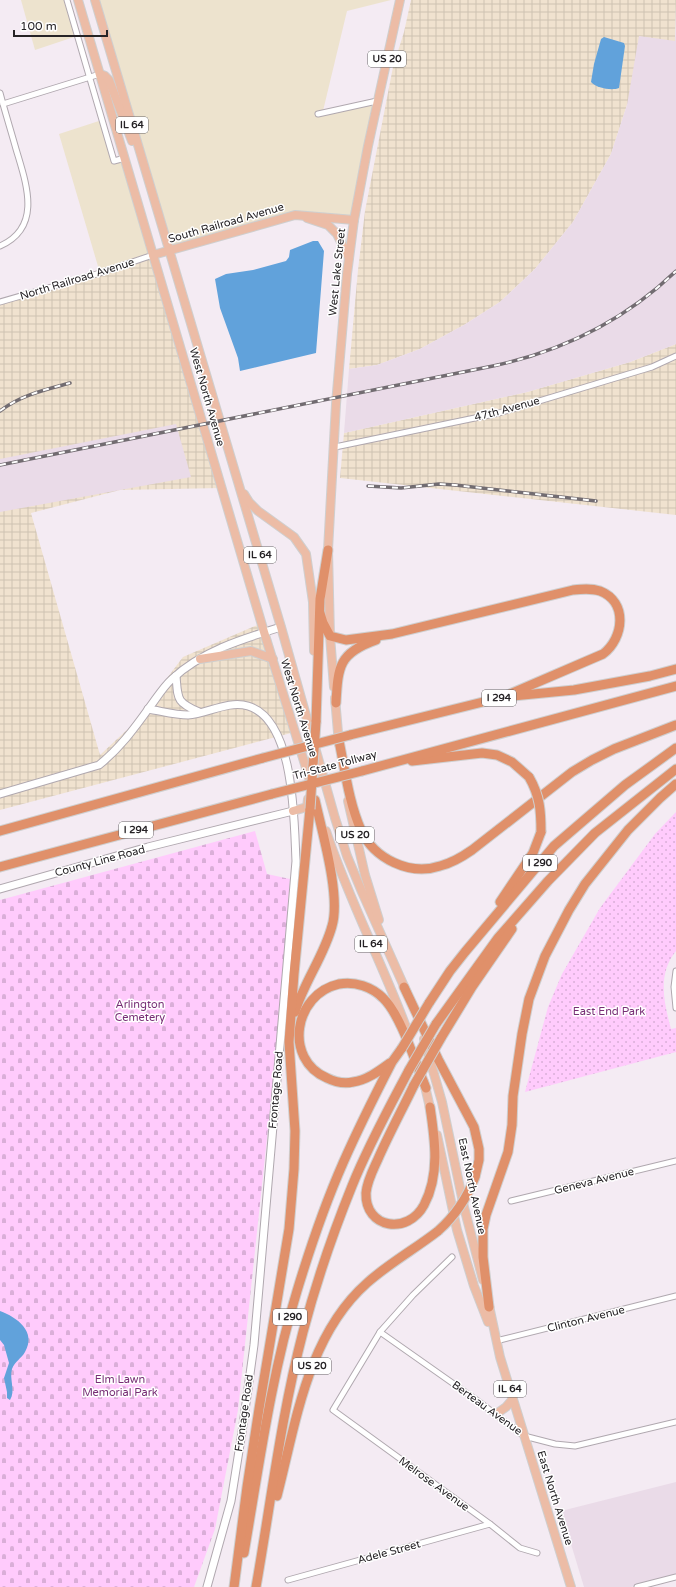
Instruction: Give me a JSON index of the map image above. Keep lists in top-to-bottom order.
{
  "streets": {
    "highway": [
      "US 20",
      "I 294",
      "Tri-State Tollway",
      "I 290"
    ],
    "main road": [
      "IL 64",
      "South Railroad Avenue",
      "West Lake Street",
      "West North Avenue",
      "East North Avenue"
    ],
    "street": [
      "North Railroad Avenue",
      "47th Avenue",
      "County Line Road",
      "Frontage Road",
      "Geneva Avenue",
      "Clinton Avenue",
      "Berteau Avenue",
      "Melrose Avenue",
      "Adele Street"
    ]
  },
  "crossings": [
    ["US 20", "West Lake Street"],
    ["US 20", "I 290"],
    ["US 20", "East North Avenue"],
    ["IL 64", "West North Avenue"],
    ["IL 64", "East North Avenue"],
    ["IL 64", "Clinton Avenue"],
    ["South Railroad Avenue", "West Lake Street"],
    ["South Railroad Avenue", "North Railroad Avenue"],
    ["South Railroad Avenue", "West North Avenue"],
    ["West Lake Street", "47th Avenue"],
    ["North Railroad Avenue", "West North Avenue"],
    ["West North Avenue", "East North Avenue"],
    ["County Line Road", "Frontage Road"],
    ["East North Avenue", "Clinton Avenue"],
    ["East North Avenue", "Berteau Avenue"],
    ["Berteau Avenue", "Melrose Avenue"],
    ["Melrose Avenue", "Adele Street"]
  ],
  "parks": ["Arlington Cemetery", "East End Park", "Elm Lawn Memorial Park"],
  "scale_bar": "100 m"
}
